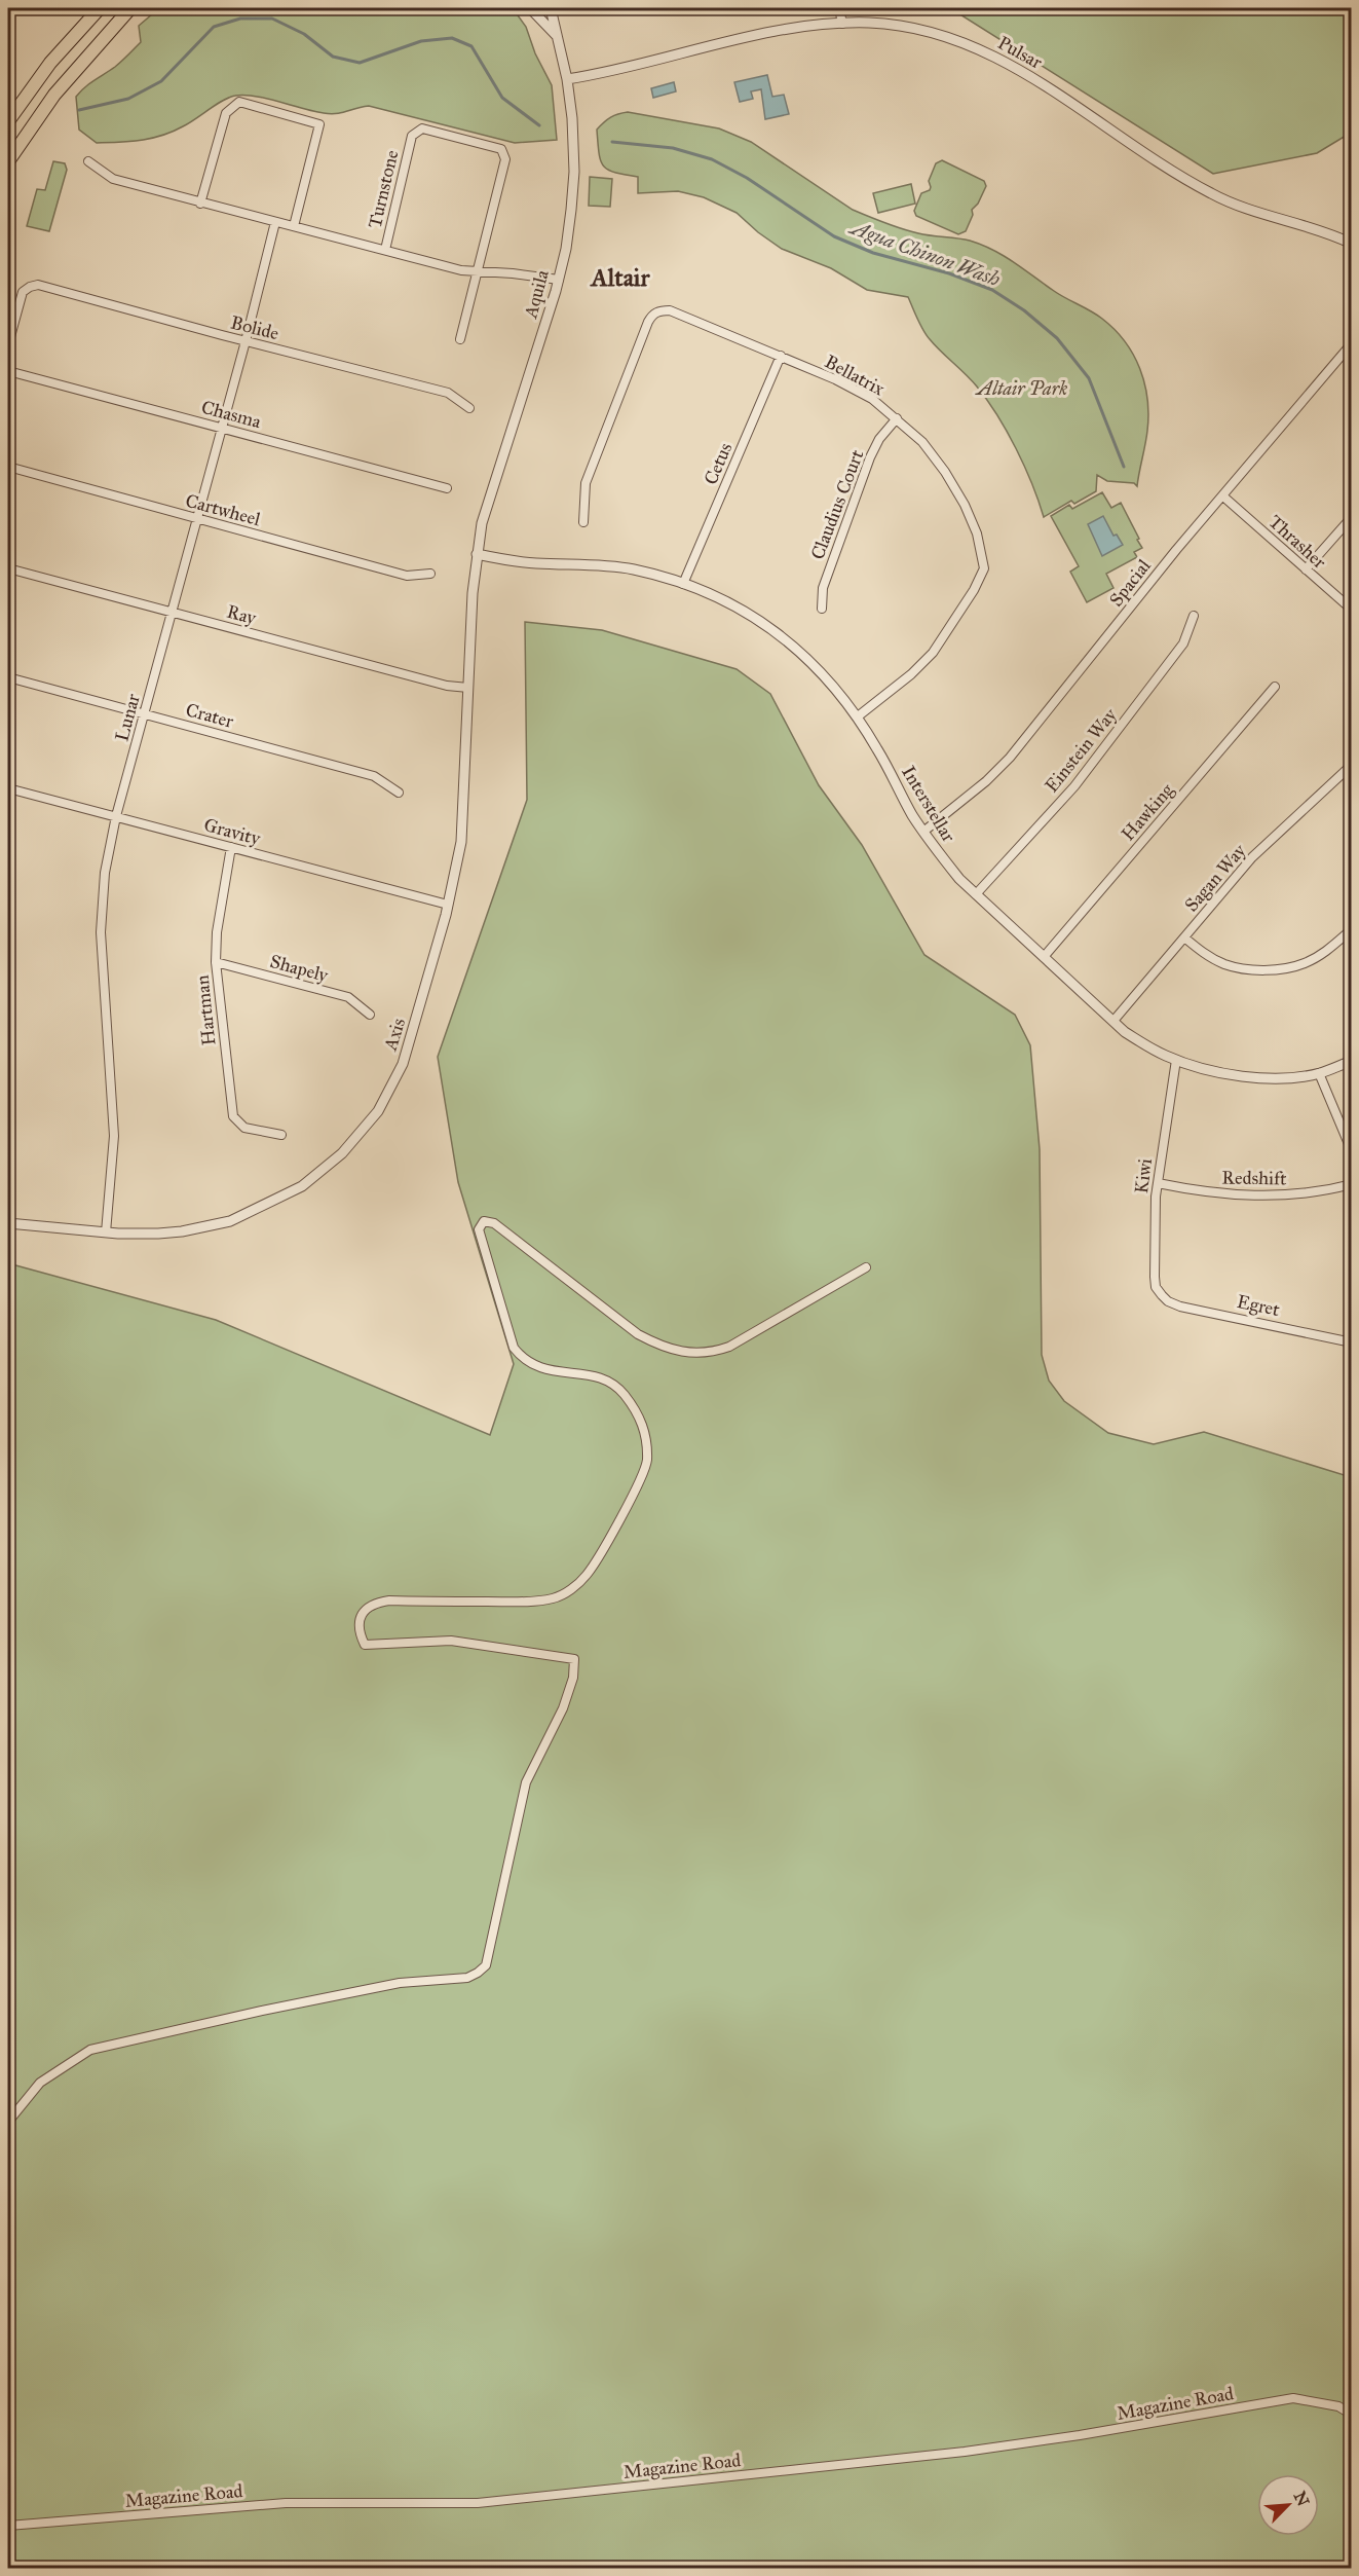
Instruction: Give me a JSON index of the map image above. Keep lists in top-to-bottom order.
{
  "streets": {
    "street": [
      "Pulsar",
      "Turnstone",
      "Aquila",
      "Bolide",
      "Bellatrix",
      "Chasma",
      "Cetus",
      "Claudius Court",
      "Cartwheel",
      "Thrasher",
      "Spacial",
      "Ray",
      "Crater",
      "Lunar",
      "Einstein Way",
      "Interstellar",
      "Hawking",
      "Gravity",
      "Sagan Way",
      "Shapely",
      "Hartman",
      "Axis",
      "Kiwi",
      "Redshift",
      "Egret",
      "Magazine Road"
    ]
  },
  "crossings": [
    ["Pulsar", "Aquila"],
    ["Turnstone", "Aquila"],
    ["Turnstone", "Lunar"],
    ["Aquila", "Interstellar"],
    ["Aquila", "Axis"],
    ["Bolide", "Lunar"],
    ["Bellatrix", "Cetus"],
    ["Bellatrix", "Claudius Court"],
    ["Bellatrix", "Interstellar"],
    ["Chasma", "Lunar"],
    ["Cetus", "Interstellar"],
    ["Cartwheel", "Lunar"],
    ["Thrasher", "Spacial"],
    ["Spacial", "Interstellar"],
    ["Ray", "Lunar"],
    ["Ray", "Axis"],
    ["Crater", "Lunar"],
    ["Lunar", "Gravity"],
    ["Lunar", "Axis"],
    ["Einstein Way", "Interstellar"],
    ["Interstellar", "Hawking"],
    ["Interstellar", "Sagan Way"],
    ["Interstellar", "Axis"],
    ["Interstellar", "Kiwi"],
    ["Gravity", "Hartman"],
    ["Gravity", "Axis"],
    ["Shapely", "Hartman"],
    ["Kiwi", "Redshift"],
    ["Kiwi", "Egret"]
  ],
  "districts": ["Altair"],
  "water": ["Agua Chinon Wash"],
  "parks": ["Altair Park"],
  "north": "top right"
}
